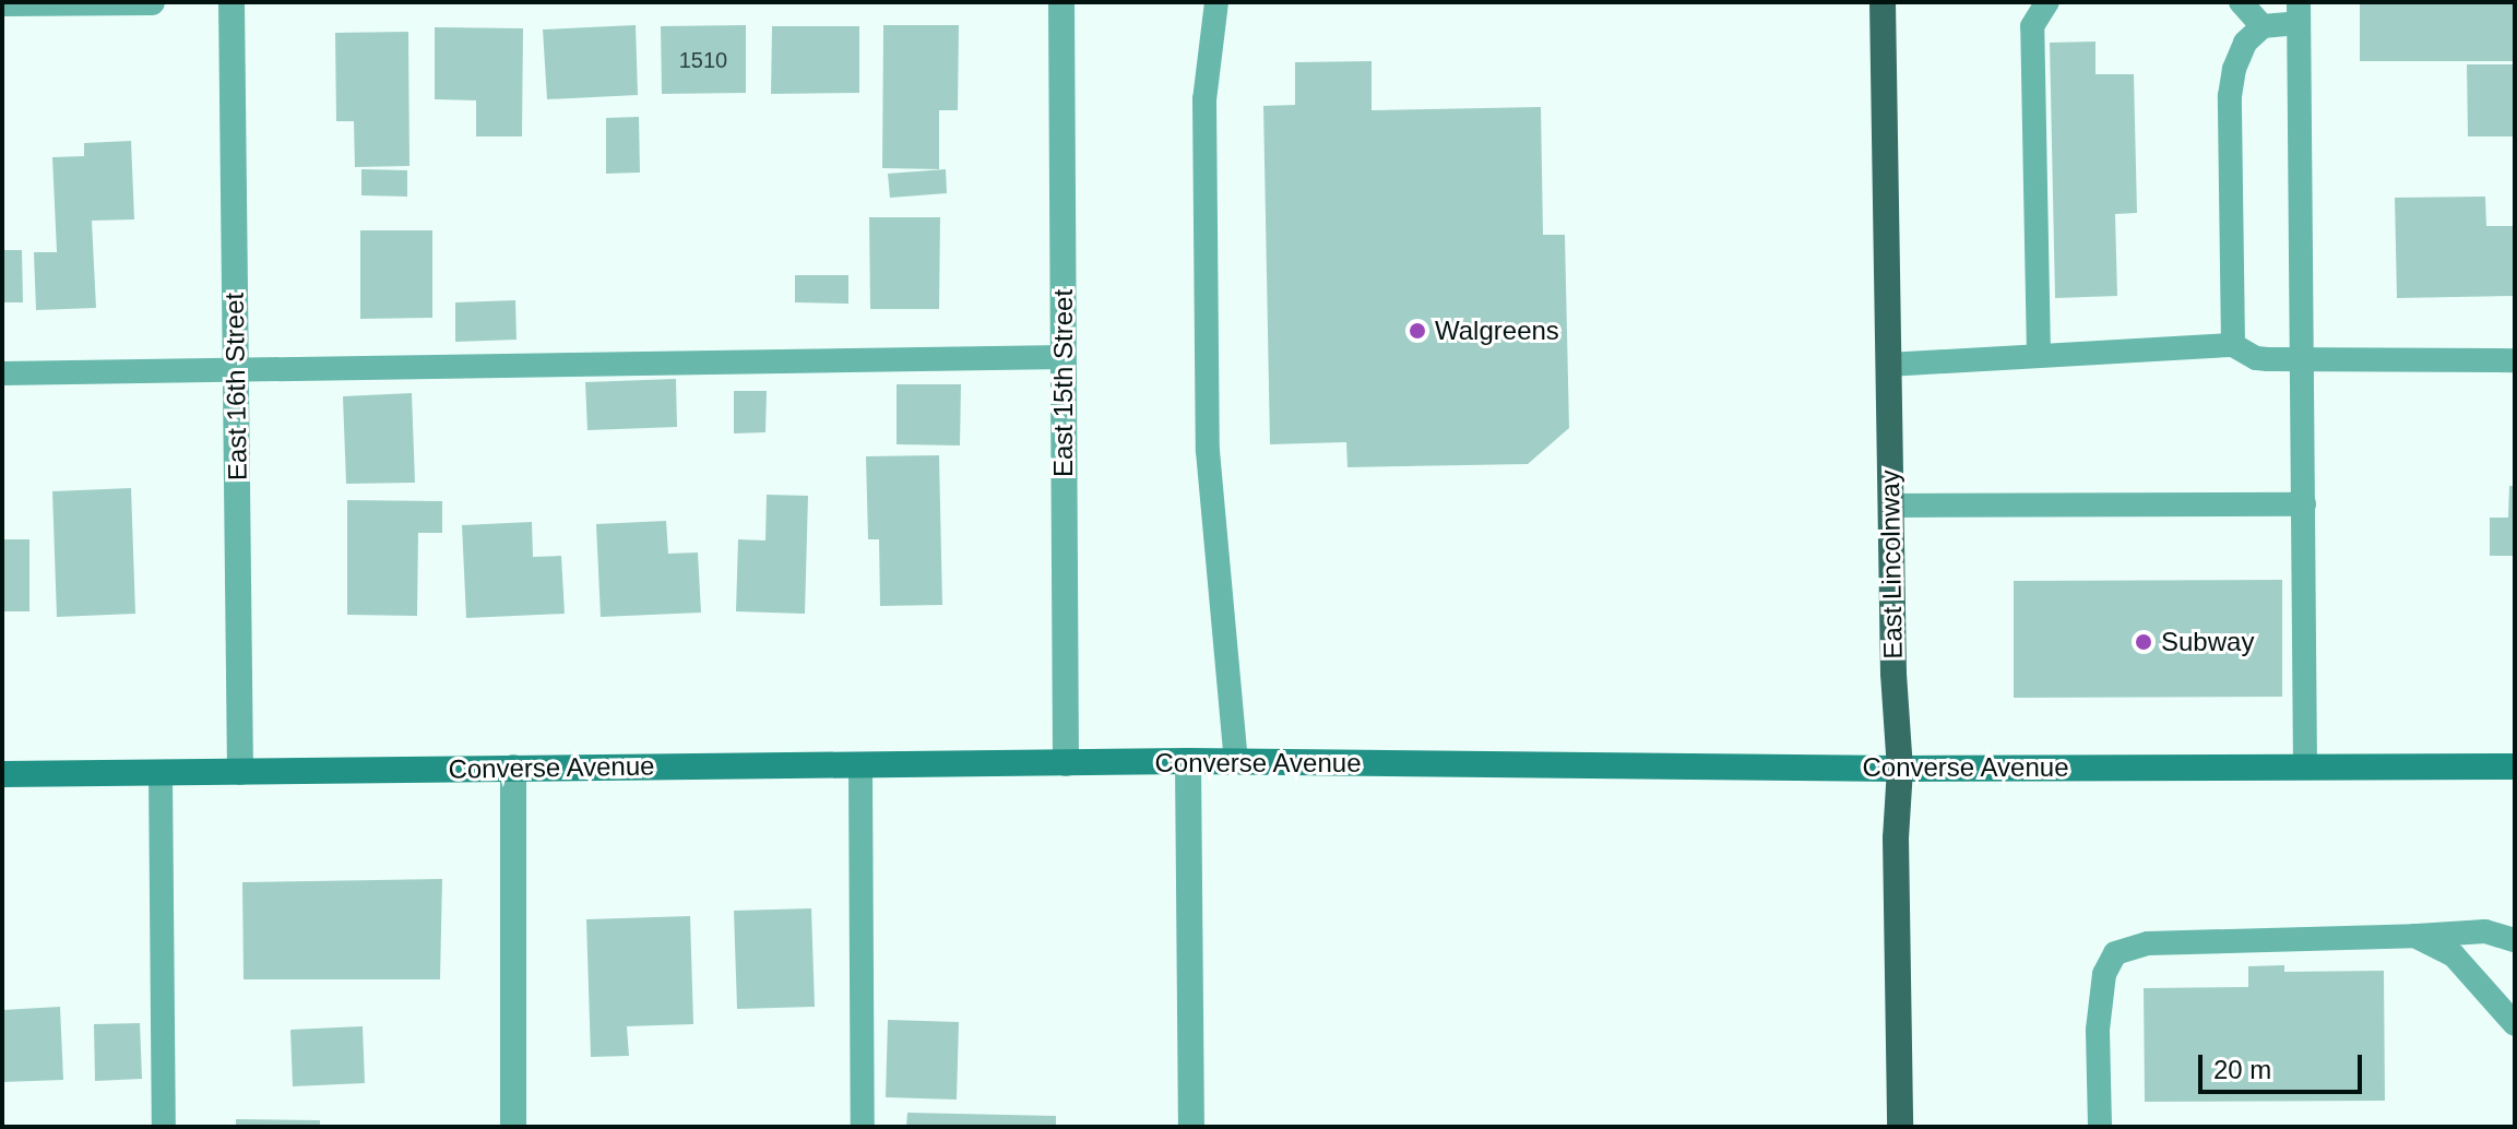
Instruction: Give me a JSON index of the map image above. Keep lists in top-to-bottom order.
{
  "streets": {
    "main road": ["East Lincolnway", "Converse Avenue"],
    "street": ["East 15th Street", "East 16th Street"]
  },
  "crossings": [
    ["East 15th Street", "Converse Avenue"],
    ["East 16th Street", "Converse Avenue"],
    ["East Lincolnway", "Converse Avenue"]
  ],
  "places": ["Walgreens", "Subway"],
  "house_numbers": ["1510"],
  "scale_bar": "20 m"
}
